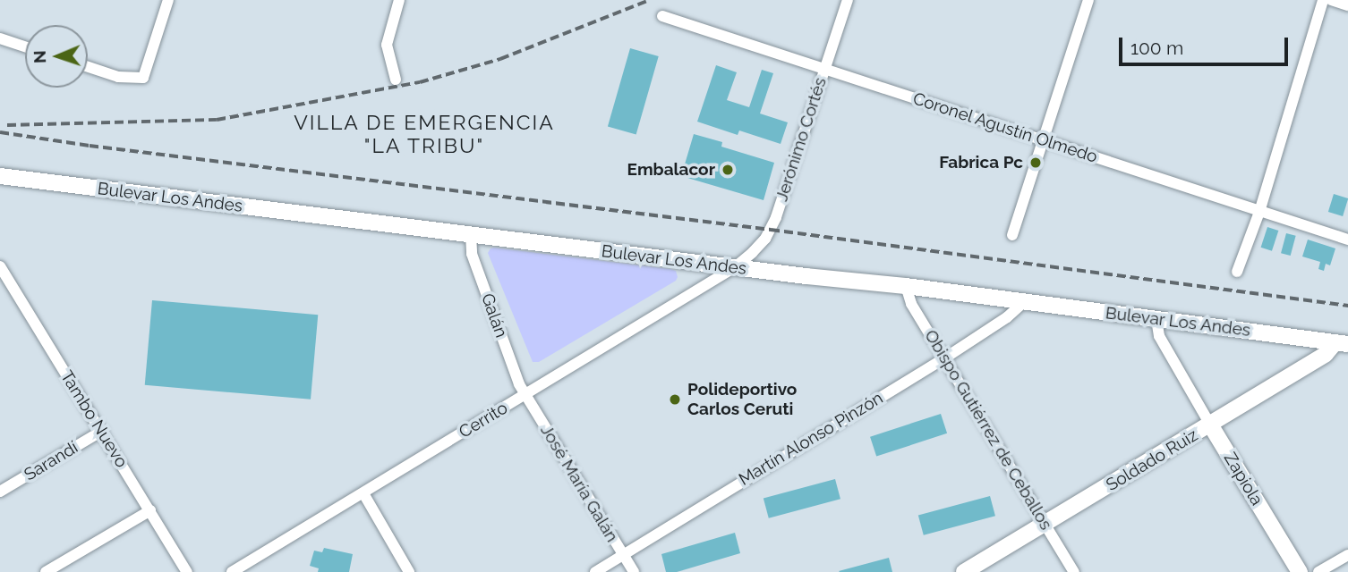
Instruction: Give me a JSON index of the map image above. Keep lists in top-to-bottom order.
{
  "streets": {
    "main road": ["Bulevar Los Andes", "Soldado Ruiz", "Zapiola"],
    "street": [
      "Coronel Agustín Olmedo",
      "Jerónimo Cortés",
      "Galán",
      "Tambo Nuevo",
      "Cerrito",
      "Obispo Gutiérrez de Ceballos",
      "Martín Alonso Pinzón",
      "Sarandí",
      "José María Galán"
    ]
  },
  "crossings": [
    ["Coronel Agustín Olmedo", "Jerónimo Cortés"],
    ["Jerónimo Cortés", "Bulevar Los Andes"],
    ["Jerónimo Cortés", "Cerrito"],
    ["Bulevar Los Andes", "Galán"],
    ["Bulevar Los Andes", "Cerrito"],
    ["Bulevar Los Andes", "Obispo Gutiérrez de Ceballos"],
    ["Bulevar Los Andes", "Martín Alonso Pinzón"],
    ["Bulevar Los Andes", "Soldado Ruiz"],
    ["Bulevar Los Andes", "Zapiola"],
    ["Galán", "Cerrito"],
    ["Galán", "José María Galán"],
    ["Tambo Nuevo", "Sarandí"],
    ["Cerrito", "José María Galán"],
    ["Obispo Gutiérrez de Ceballos", "Martín Alonso Pinzón"],
    ["Obispo Gutiérrez de Ceballos", "Soldado Ruiz"],
    ["Martín Alonso Pinzón", "José María Galán"],
    ["Soldado Ruiz", "Zapiola"]
  ],
  "districts": ["VILLA DE EMERGENCIA \"LA TRIBU\""],
  "places": ["Fabrica Pc", "Embalacor", "Polideportivo Carlos Ceruti"],
  "scale_bar": "100 m",
  "north": "left"
}
